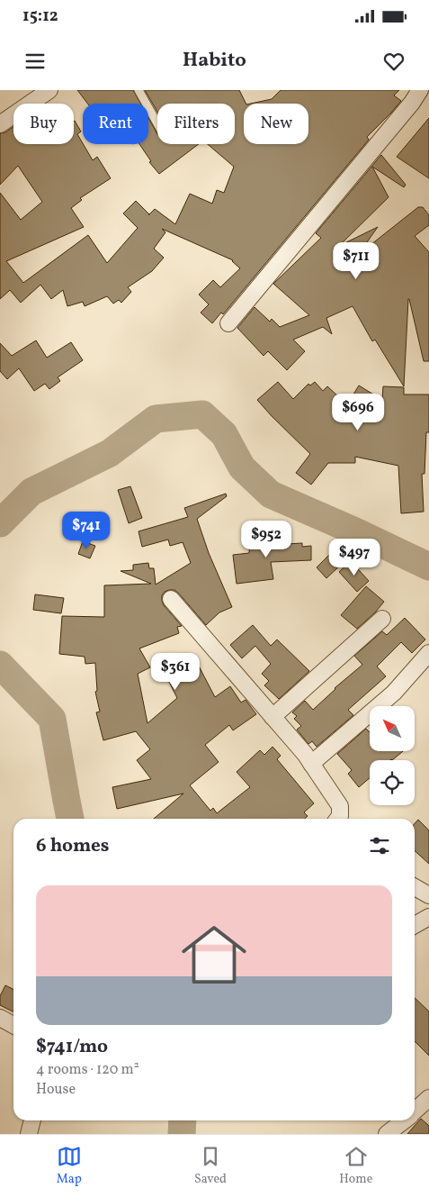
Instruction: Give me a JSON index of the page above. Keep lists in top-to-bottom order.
{
  "north": "top left",
  "page": {
    "status": "15:12",
    "header": "Habito",
    "chip": [
      "Buy",
      "Rent",
      "Filters",
      "New"
    ],
    "price": [
      "$711",
      "$696",
      "$741",
      "$952",
      "$497",
      "$361"
    ],
    "heading": "6 homes",
    "list": [
      {
        "name": "$741/mo",
        "note": "4 rooms · 120 m² · House"
      }
    ],
    "tabs": ["Map", "Saved", "Home"]
  }
}
